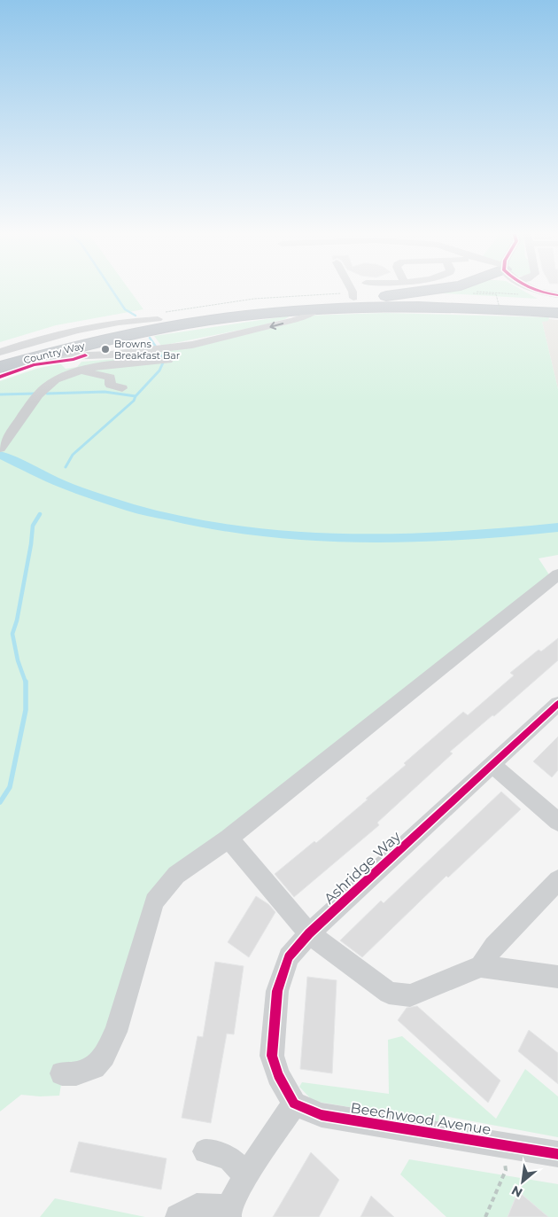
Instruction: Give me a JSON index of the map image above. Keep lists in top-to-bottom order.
{
  "streets": {
    "highway": ["Country Way"],
    "street": ["Ashridge Way", "Beechwood Avenue"]
  },
  "crossings": [
    ["Ashridge Way", "Beechwood Avenue"]
  ],
  "places": ["Browns Breakfast Bar"],
  "north": "bottom left"
}
